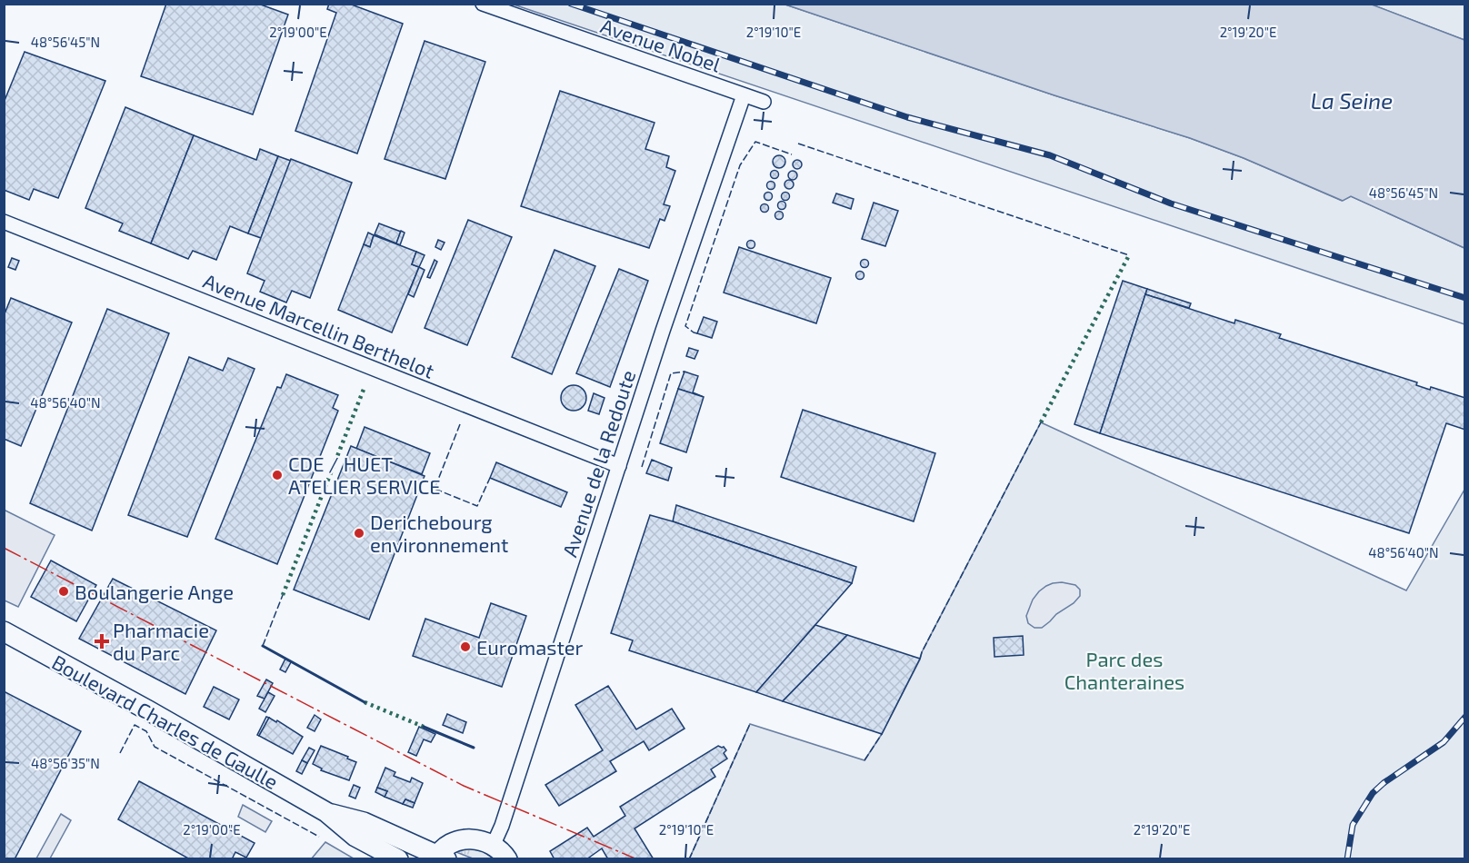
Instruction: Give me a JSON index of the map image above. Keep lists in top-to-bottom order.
{
  "streets": {
    "main road": ["Boulevard Charles de Gaulle"],
    "street": ["Avenue Nobel", "Avenue Marcellin Berthelot", "Avenue de la Redoute"]
  },
  "crossings": [
    ["Avenue Nobel", "Avenue de la Redoute"],
    ["Avenue Marcellin Berthelot", "Avenue de la Redoute"],
    ["Avenue de la Redoute", "Boulevard Charles de Gaulle"]
  ],
  "water": ["La Seine"],
  "parks": ["Parc des Chanteraines"],
  "places": {
    "other": [
      "CDE / HUET ATELIER SERVICE",
      "Derichebourg environnement",
      "Boulangerie Ange",
      "Euromaster"
    ],
    "health": ["Pharmacie du Parc"]
  },
  "coordinates": [
    "2°19'00\"E",
    "2°19'10\"E",
    "2°19'20\"E",
    "48°56'45\"N",
    "48°56'40\"N",
    "48°56'35\"N"
  ]
}
